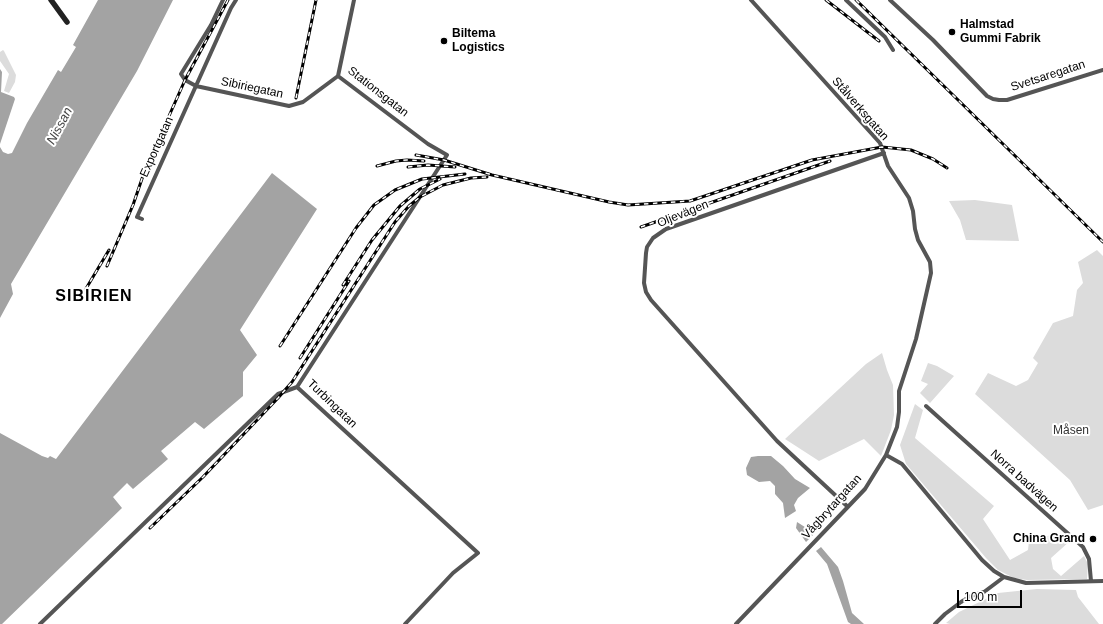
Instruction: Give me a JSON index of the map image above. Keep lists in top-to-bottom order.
{
  "streets": {
    "street": [
      "Svetsaregatan",
      "Sibiriegatan",
      "Stationsgatan",
      "Stålverksgatan",
      "Exportgatan",
      "Oljevägen",
      "Turbingatan",
      "Norra badvägen",
      "Vågbrytargatan"
    ]
  },
  "crossings": [
    ["Sibiriegatan", "Stationsgatan"],
    ["Sibiriegatan", "Exportgatan"],
    ["Stationsgatan", "Turbingatan"],
    ["Stålverksgatan", "Oljevägen"],
    ["Stålverksgatan", "Vågbrytargatan"],
    ["Oljevägen", "Vågbrytargatan"]
  ],
  "districts": ["SIBIRIEN"],
  "water": ["Nissan"],
  "parks": ["Måsen"],
  "places": ["Halmstad Gummi Fabrik", "Biltema Logistics", "China Grand"],
  "scale_bar": "100 m"
}
